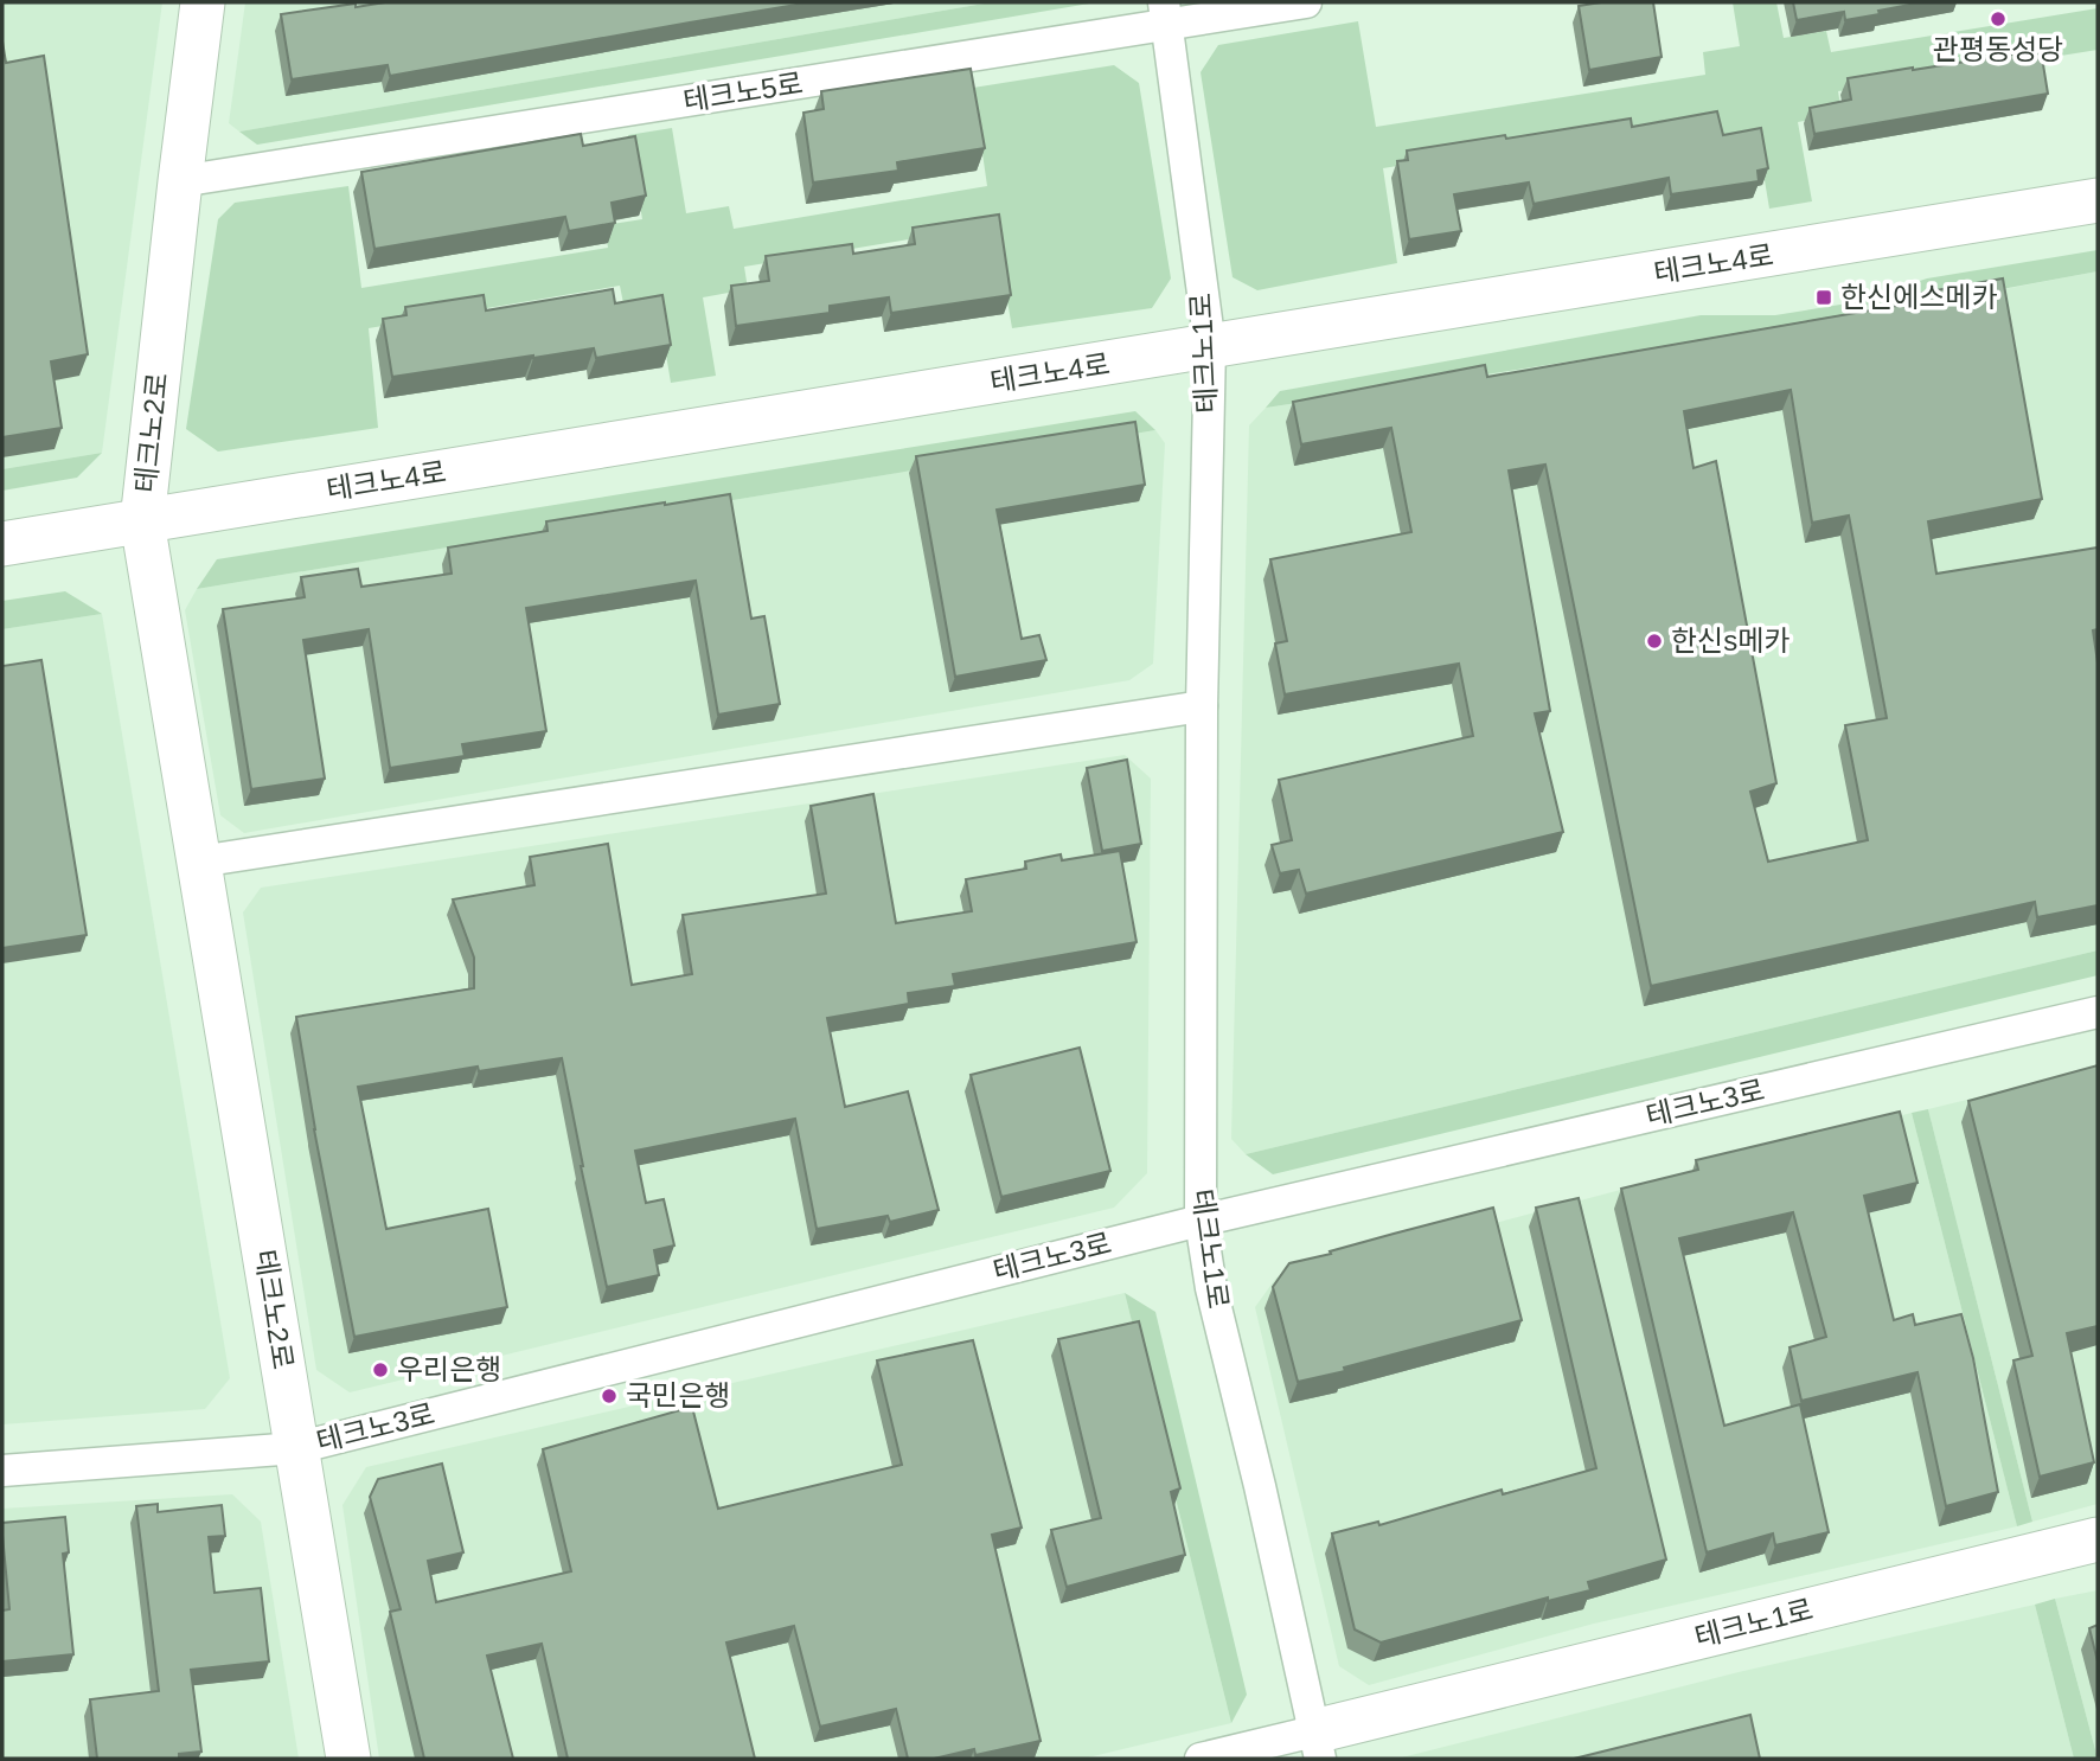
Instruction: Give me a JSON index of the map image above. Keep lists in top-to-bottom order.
{
  "streets": {
    "main road": ["테크노4로", "테크노1로", "테크노2로"],
    "street": ["테크노5로", "테크노3로"]
  },
  "crossings": [
    ["테크노5로", "테크노1로"],
    ["테크노5로", "테크노2로"],
    ["테크노4로", "테크노1로"],
    ["테크노4로", "테크노2로"],
    ["테크노1로", "테크노3로"],
    ["테크노2로", "테크노3로"]
  ],
  "places": {
    "other": [
      "관평동성당",
      "한신s메카",
      "우리은행",
      "국민은행"
    ],
    "transit": ["한신에스메카"]
  }
}
